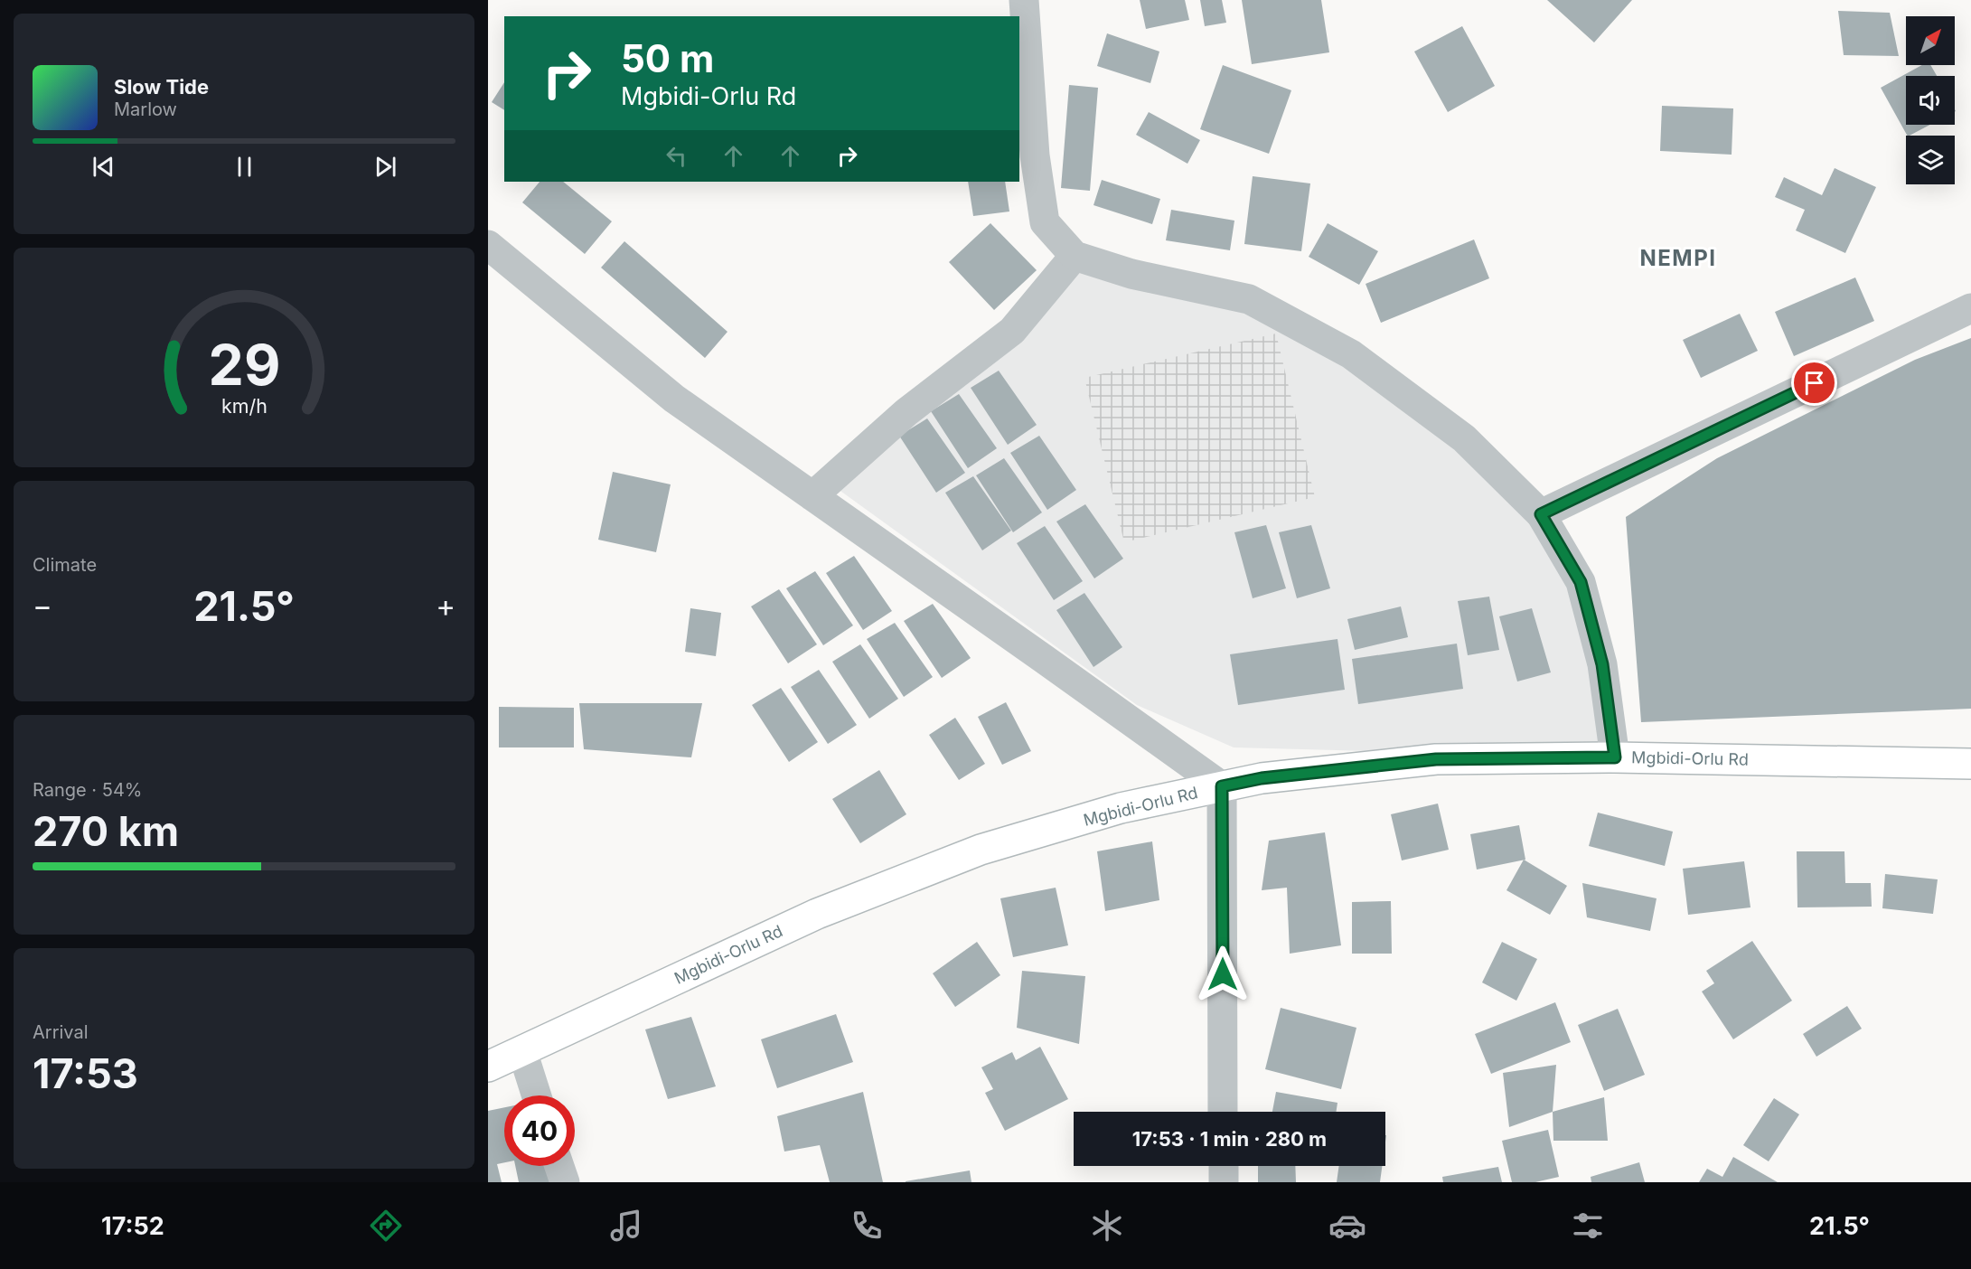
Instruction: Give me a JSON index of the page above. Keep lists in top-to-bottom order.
{
  "streets": {
    "main road": ["Mgbidi-Orlu Rd"]
  },
  "districts": ["NEMPI"],
  "north": "top right",
  "page": {
    "turn": ["50 m", "Mgbidi-Orlu Rd"],
    "song": ["Slow Tide", "Marlow"],
    "tile": [
      "Climate",
      ["Range · 54%", "270 km"],
      ["Arrival", "17:53"]
    ],
    "heat": ["−", "21.5°", "+"],
    "limit": "40",
    "trip": "17:53 · 1 min · 280 m",
    "tabs": ["17:52", "21.5°"],
    "gauge": ["29", "km/h"]
  }
}
